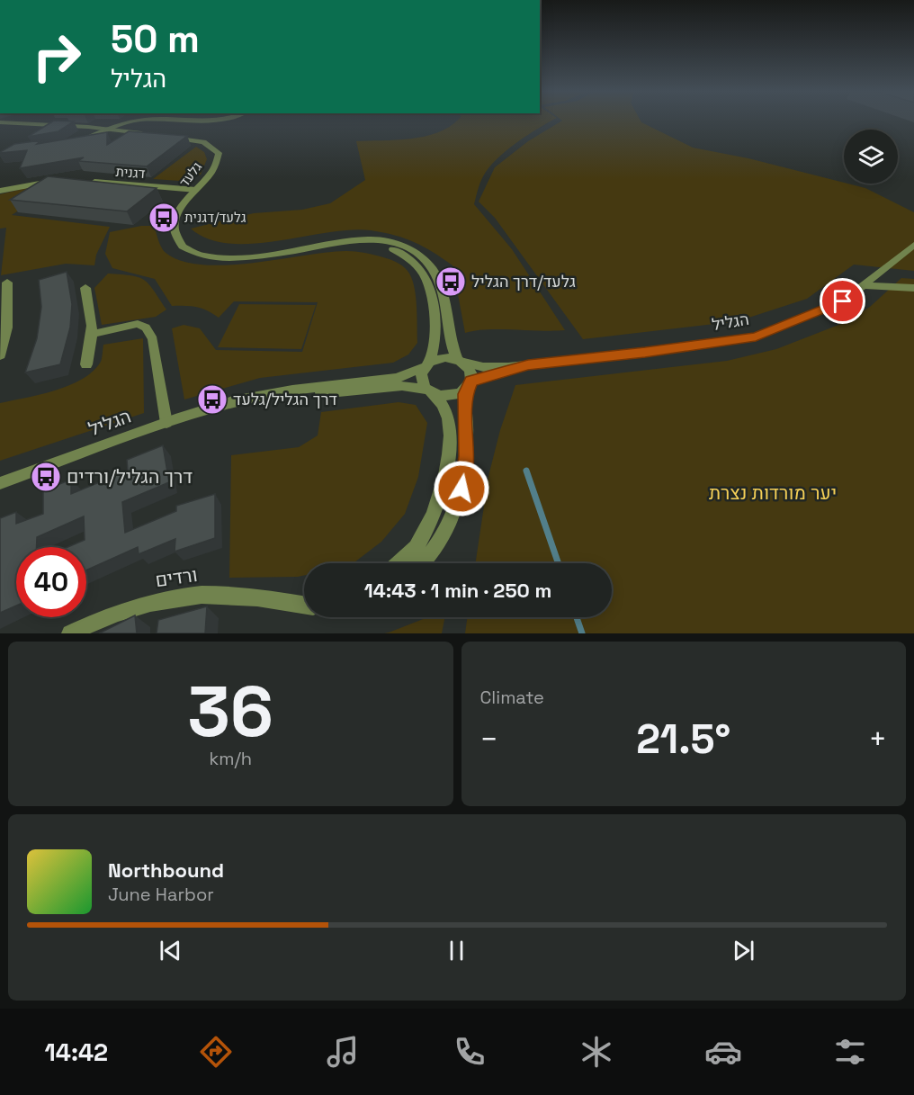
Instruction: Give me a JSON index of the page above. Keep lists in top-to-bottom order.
{
  "streets": {
    "street": [
      "דגנית",
      "גלעד",
      "הגליל",
      "ורדים"
    ]
  },
  "crossings": [
    ["דגנית", "גלעד"],
    ["גלעד", "הגליל"]
  ],
  "parks": ["יער מורדות נצרת"],
  "places": {
    "bus stop": [
      "גלעד/דגנית",
      "גלעד/דרך הגליל",
      "דרך הגליל/גלעד",
      "דרך הגליל/ורדים"
    ]
  },
  "page": {
    "turn": ["50 m", "הגליל"],
    "limit": "40",
    "trip": "14:43 · 1 min · 250 m",
    "tile": [
      ["36", "km/h"],
      "Climate"
    ],
    "heat": ["−", "21.5°", "+"],
    "song": ["Northbound", "June Harbor"],
    "tabs": "14:42"
  }
}
